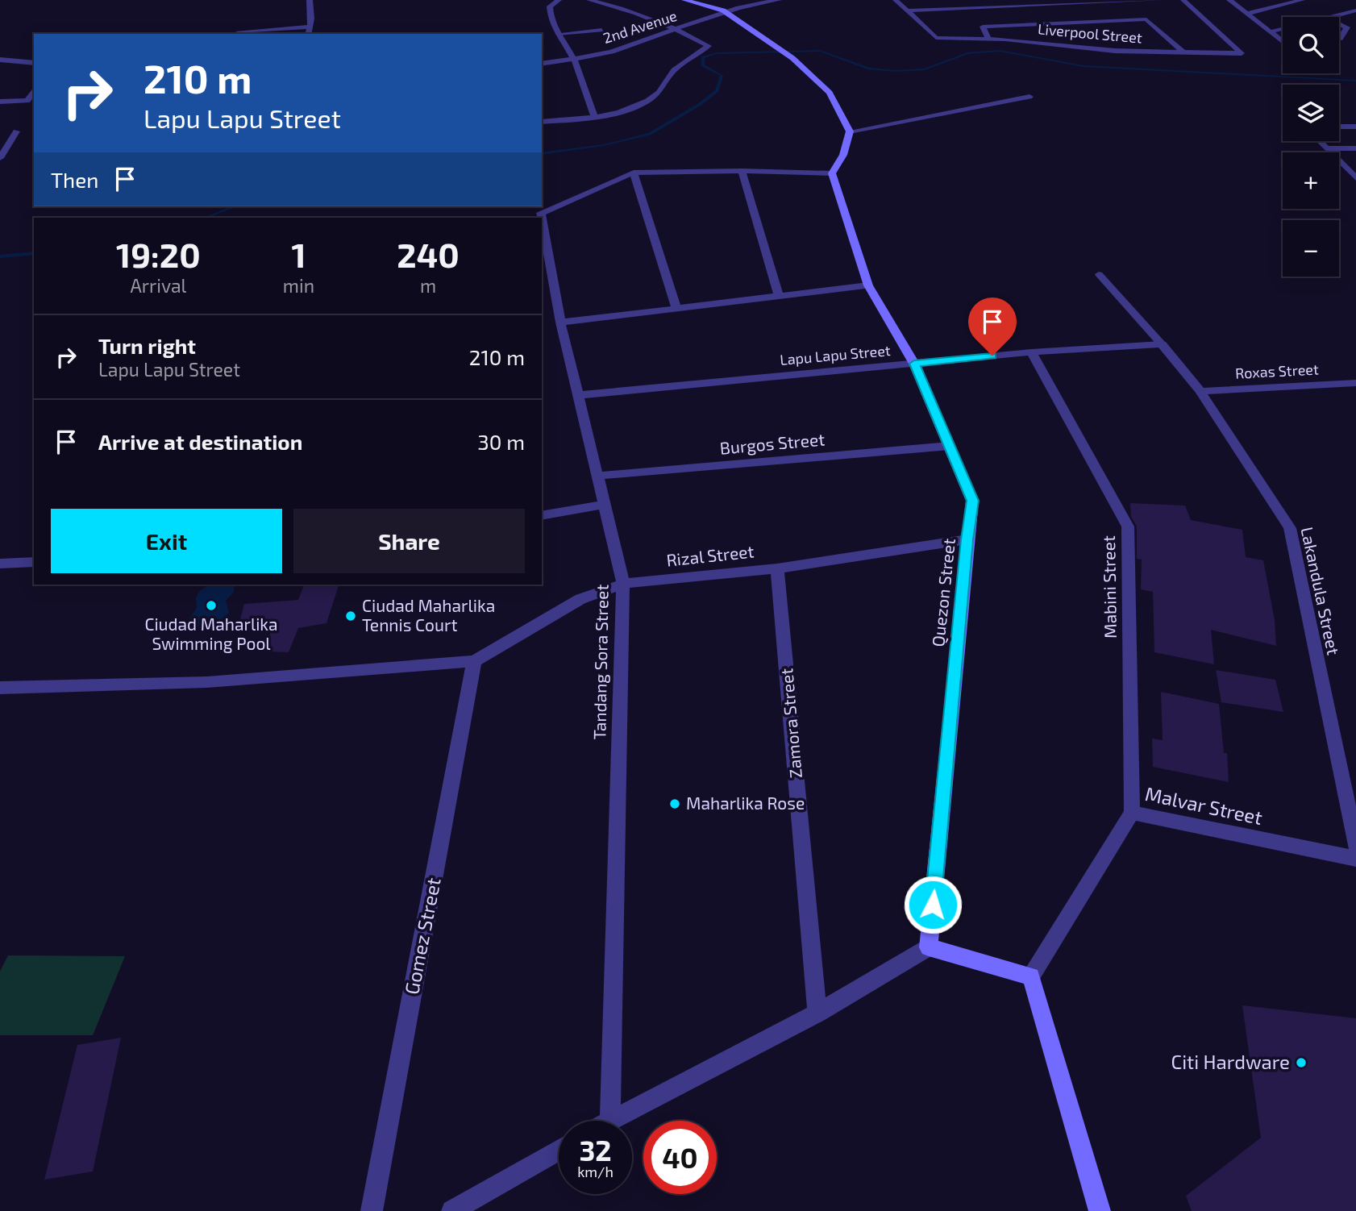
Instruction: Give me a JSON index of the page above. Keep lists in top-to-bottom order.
{
  "streets": {
    "street": [
      "2nd Avenue",
      "Liverpool Street",
      "Lapu Lapu Street",
      "Roxas Street",
      "Burgos Street",
      "Rizal Street",
      "Mabini Street",
      "Lakandula Street",
      "Quezon Street",
      "Tandang Sora Street",
      "Zamora Street",
      "Malvar Street",
      "Gomez Street"
    ]
  },
  "crossings": [
    ["Lapu Lapu Street", "Mabini Street"],
    ["Lapu Lapu Street", "Lakandula Street"],
    ["Lapu Lapu Street", "Quezon Street"],
    ["Lapu Lapu Street", "Tandang Sora Street"],
    ["Roxas Street", "Lakandula Street"],
    ["Burgos Street", "Quezon Street"],
    ["Burgos Street", "Tandang Sora Street"],
    ["Rizal Street", "Quezon Street"],
    ["Rizal Street", "Tandang Sora Street"],
    ["Rizal Street", "Zamora Street"],
    ["Rizal Street", "Gomez Street"],
    ["Mabini Street", "Malvar Street"]
  ],
  "places": [
    "Ciudad Maharlika Swimming Pool",
    "Ciudad Maharlika Tennis Court",
    "Maharlika Rose",
    "Citi Hardware"
  ],
  "page": {
    "map_buttons": ["+", "−"],
    "turn": ["210 m", "Lapu Lapu Street"],
    "then": "Then",
    "eta": [
      "19:20",
      "Arrival",
      "1",
      "min",
      "240",
      "m"
    ],
    "list": [
      {
        "name": "Turn right",
        "note": "Lapu Lapu Street",
        "value": "210 m"
      },
      {
        "name": "Arrive at destination",
        "value": "30 m"
      }
    ],
    "buttons": ["Exit", "Share"],
    "speed": "32 km/h",
    "limit": "40"
  }
}
